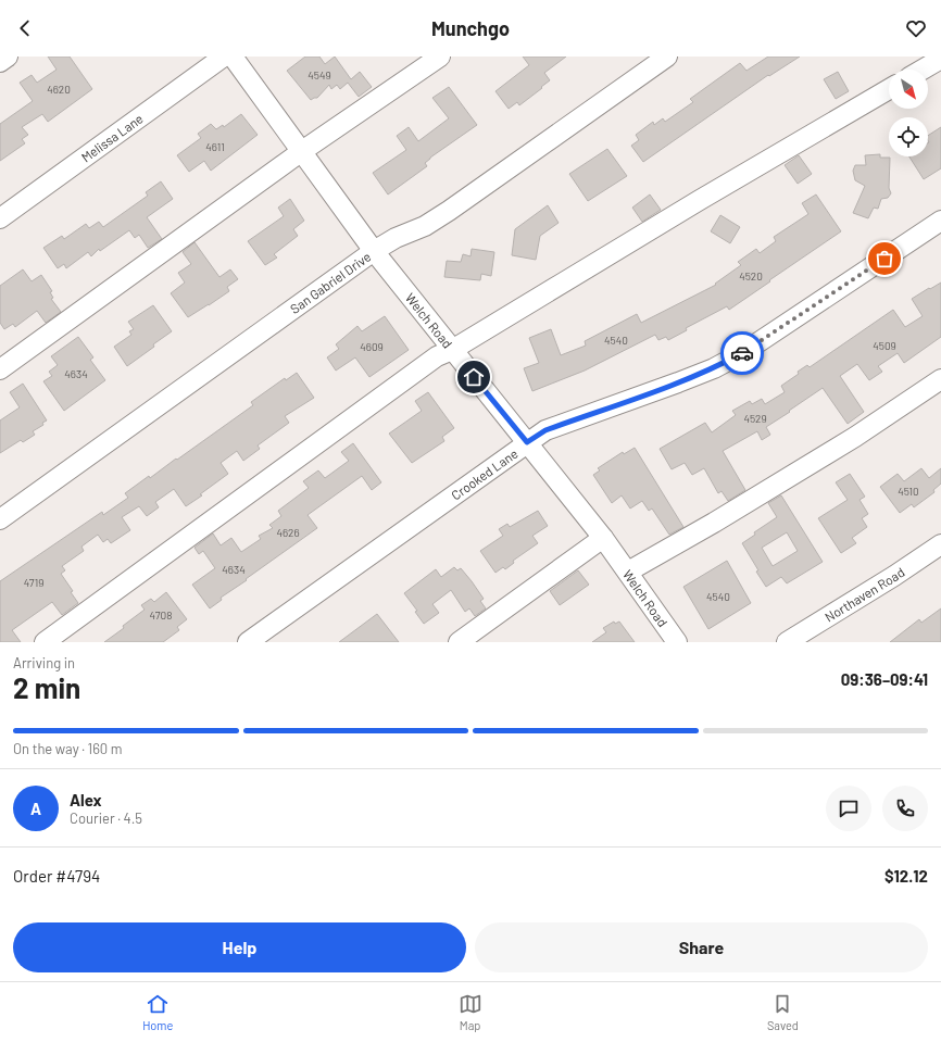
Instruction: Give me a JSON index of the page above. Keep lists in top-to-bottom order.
{
  "streets": {
    "street": [
      "Melissa Lane",
      "San Gabriel Drive",
      "Welch Road",
      "Crooked Lane",
      "Northaven Road"
    ]
  },
  "crossings": [
    ["San Gabriel Drive", "Welch Road"],
    ["Welch Road", "Crooked Lane"]
  ],
  "house_numbers": [
    "4549",
    "4620",
    "4611",
    "4520",
    "4540",
    "4509",
    "4609",
    "4634",
    "4529",
    "4510",
    "4626",
    "4634",
    "4719",
    "4540",
    "4708"
  ],
  "north": "bottom right",
  "page": {
    "header": "Munchgo",
    "heading": ["2 min", "Arriving in", "09:36–09:41"],
    "panel": [
      "Alex",
      "Courier · 4.5",
      "Order #4794",
      "$12.12"
    ],
    "bar": "On the way · 160 m",
    "round": "A",
    "buttons": ["Help", "Share"],
    "tabs": ["Home", "Map", "Saved"]
  }
}
